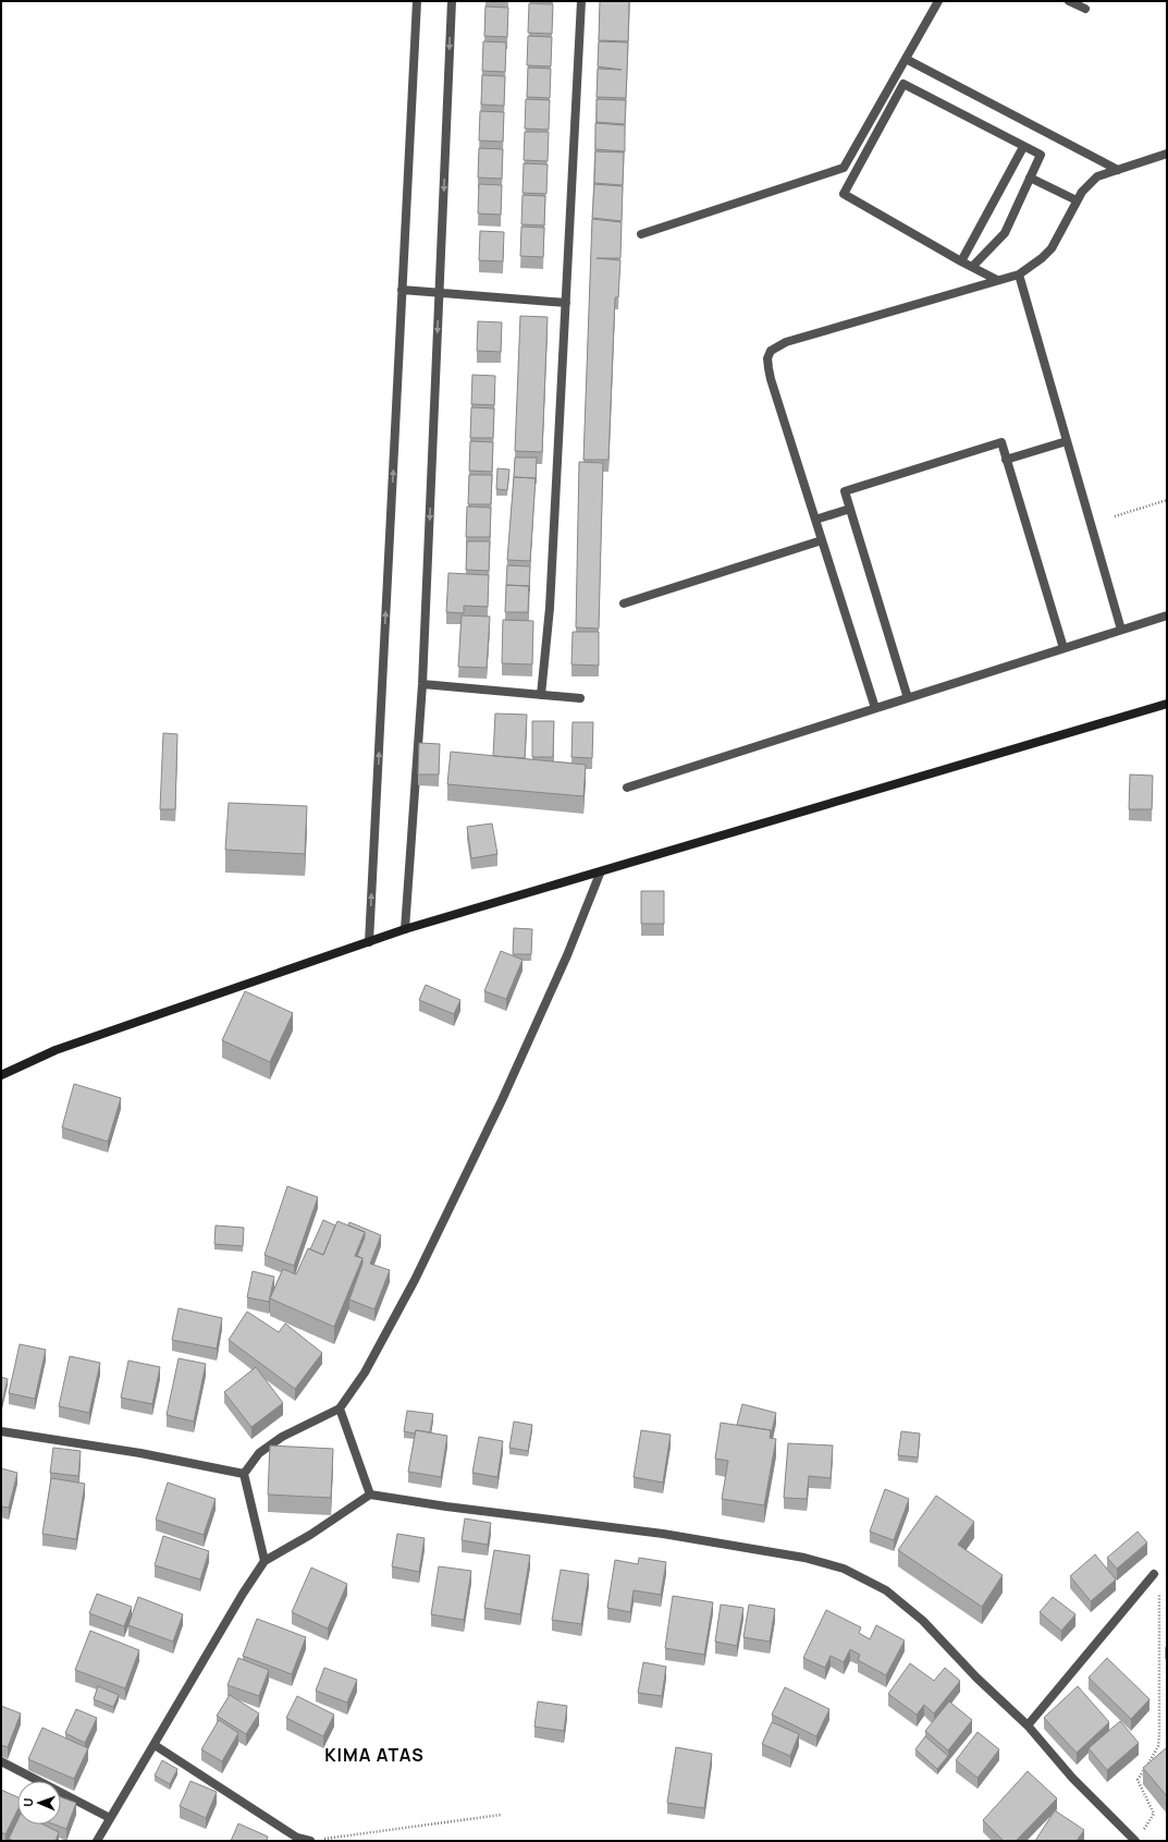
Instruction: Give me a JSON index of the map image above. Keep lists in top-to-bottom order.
{
  "districts": ["KIMA ATAS"],
  "north": "left"
}
